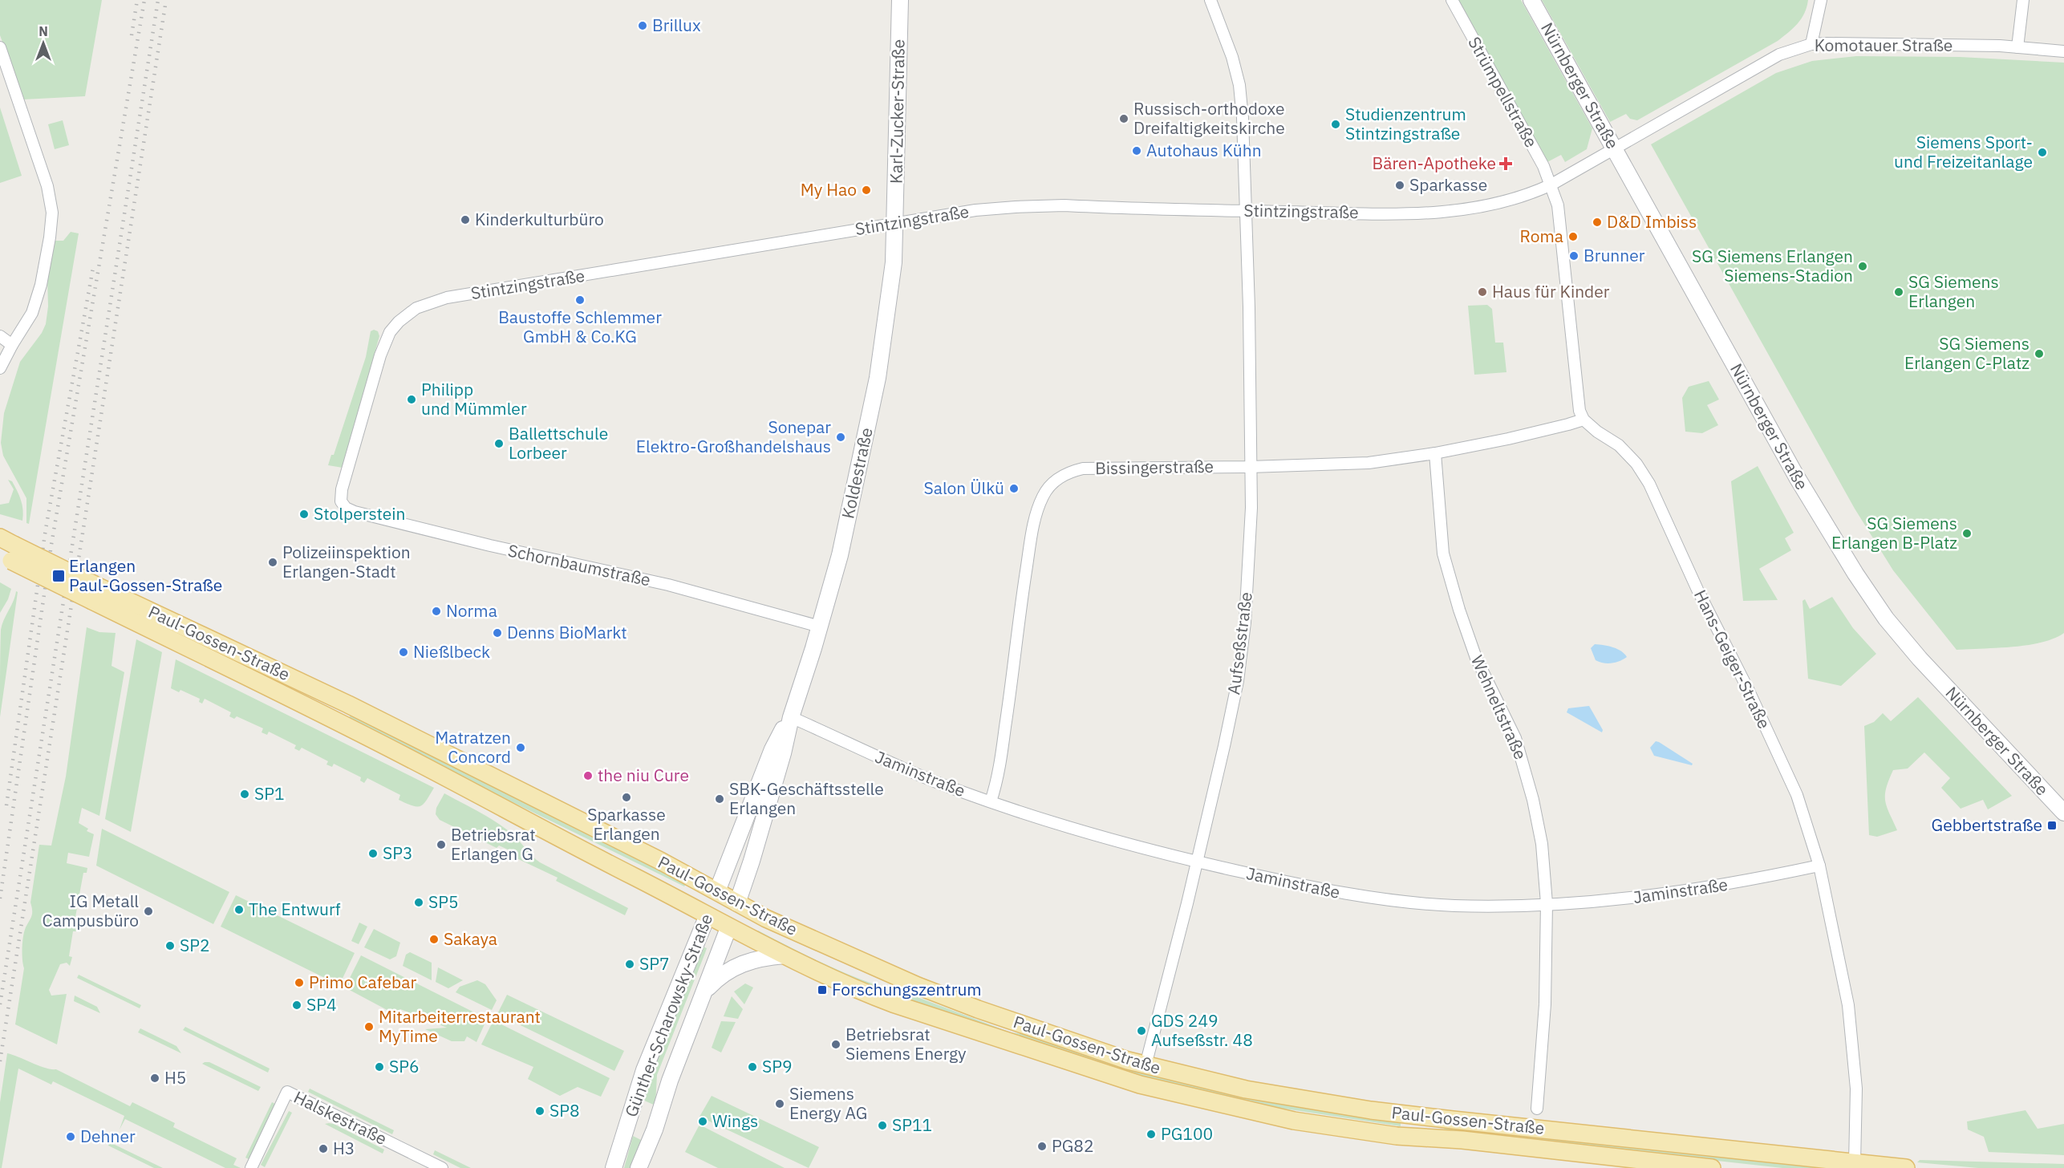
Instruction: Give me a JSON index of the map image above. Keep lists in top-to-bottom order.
{
  "streets": {
    "main road": ["Koldestraße", "Paul-Gossen-Straße", "Günther-Scharowsky-Straße"],
    "street": [
      "Komotauer Straße",
      "Nürnberger Straße",
      "Strümpellstraße",
      "Karl-Zucker-Straße",
      "Stintzingstraße",
      "Bissingerstraße",
      "Schornbaumstraße",
      "Aufseßstraße",
      "Hans-Geiger-Straße",
      "Wehneltstraße",
      "Jaminstraße",
      "Halskestraße"
    ]
  },
  "crossings": [
    ["Komotauer Straße", "Nürnberger Straße"],
    ["Komotauer Straße", "Stintzingstraße"],
    ["Nürnberger Straße", "Stintzingstraße"],
    ["Strümpellstraße", "Stintzingstraße"],
    ["Karl-Zucker-Straße", "Stintzingstraße"],
    ["Karl-Zucker-Straße", "Koldestraße"],
    ["Stintzingstraße", "Koldestraße"],
    ["Stintzingstraße", "Schornbaumstraße"],
    ["Stintzingstraße", "Aufseßstraße"],
    ["Bissingerstraße", "Aufseßstraße"],
    ["Bissingerstraße", "Hans-Geiger-Straße"],
    ["Bissingerstraße", "Wehneltstraße"],
    ["Bissingerstraße", "Jaminstraße"],
    ["Koldestraße", "Schornbaumstraße"],
    ["Koldestraße", "Paul-Gossen-Straße"],
    ["Koldestraße", "Jaminstraße"],
    ["Koldestraße", "Günther-Scharowsky-Straße"],
    ["Paul-Gossen-Straße", "Aufseßstraße"],
    ["Paul-Gossen-Straße", "Hans-Geiger-Straße"],
    ["Paul-Gossen-Straße", "Günther-Scharowsky-Straße"],
    ["Aufseßstraße", "Jaminstraße"],
    ["Hans-Geiger-Straße", "Jaminstraße"],
    ["Wehneltstraße", "Jaminstraße"]
  ],
  "places": {
    "other": [
      "Brillux",
      "Russisch-orthodoxe Dreifaltigkeitskirche",
      "Studienzentrum Stintzingstraße",
      "Autohaus Kühn",
      "Siemens Sport- und Freizeitanlage",
      "Sparkasse",
      "My Hao",
      "Kinderkulturbüro",
      "D&D Imbiss",
      "Roma",
      "Brunner",
      "SG Siemens Erlangen Siemens-Stadion",
      "Haus für Kinder",
      "SG Siemens Erlangen",
      "Baustoffe Schlemmer GmbH & Co.KG",
      "SG Siemens Erlangen C-Platz",
      "Philipp und Mümmler",
      "Sonepar Elektro-Großhandelshaus",
      "Ballettschule Lorbeer",
      "Salon Ülkü",
      "Stolperstein",
      "SG Siemens Erlangen B-Platz",
      "Polizeiinspektion Erlangen-Stadt",
      "Norma",
      "Denns BioMarkt",
      "Nießlbeck",
      "Matratzen Concord",
      "the niu Cure",
      "SP1",
      "Sparkasse Erlangen",
      "SBK-Geschäftsstelle Erlangen",
      "Betriebsrat Erlangen G",
      "SP3",
      "SP5",
      "The Entwurf",
      "IG Metall Campusbüro",
      "Sakaya",
      "SP2",
      "SP7",
      "Primo Cafebar",
      "SP4",
      "Mitarbeiterrestaurant MyTime",
      "GDS 249 Aufseßstr. 48",
      "Betriebsrat Siemens Energy",
      "SP6",
      "SP9",
      "H5",
      "Siemens Energy AG",
      "SP8",
      "Wings",
      "SP11",
      "PG100",
      "Dehner",
      "PG82",
      "H3"
    ],
    "health": ["Bären-Apotheke"],
    "transit": ["Erlangen Paul-Gossen-Straße", "Gebbertstraße", "Forschungszentrum"]
  },
  "north": "top"
}
